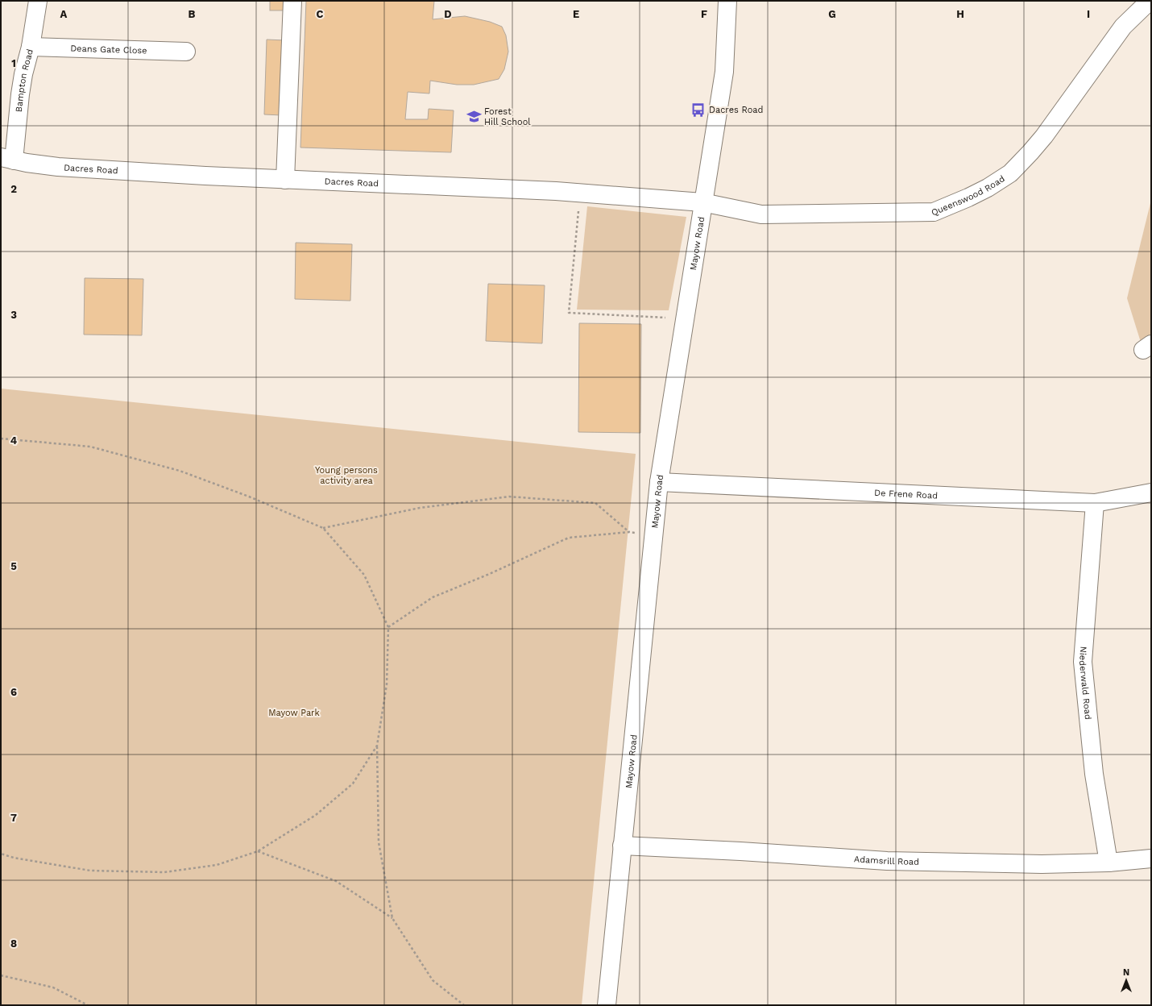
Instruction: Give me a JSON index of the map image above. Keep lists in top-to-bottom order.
{
  "streets": {
    "street": [
      "Deans Gate Close",
      "Bampton Road",
      "Dacres Road",
      "Queenswood Road",
      "Mayow Road",
      "De Frene Road",
      "Niederwald Road",
      "Adamsrill Road"
    ]
  },
  "crossings": [
    ["Deans Gate Close", "Bampton Road"],
    ["Bampton Road", "Dacres Road"],
    ["Dacres Road", "Queenswood Road"],
    ["Dacres Road", "Mayow Road"],
    ["Queenswood Road", "Mayow Road"],
    ["Mayow Road", "De Frene Road"],
    ["Mayow Road", "Adamsrill Road"],
    ["De Frene Road", "Niederwald Road"],
    ["Niederwald Road", "Adamsrill Road"]
  ],
  "parks": ["Young persons activity area", "Mayow Park"],
  "places": {
    "bus stop": ["Dacres Road"],
    "school or university": ["Forest Hill School"]
  },
  "north": "top",
  "grid": {
    "columns": [
      "A",
      "B",
      "C",
      "D",
      "E",
      "F",
      "G",
      "H",
      "I"
    ],
    "rows": [
      "1",
      "2",
      "3",
      "4",
      "5",
      "6",
      "7",
      "8"
    ]
  }
}
